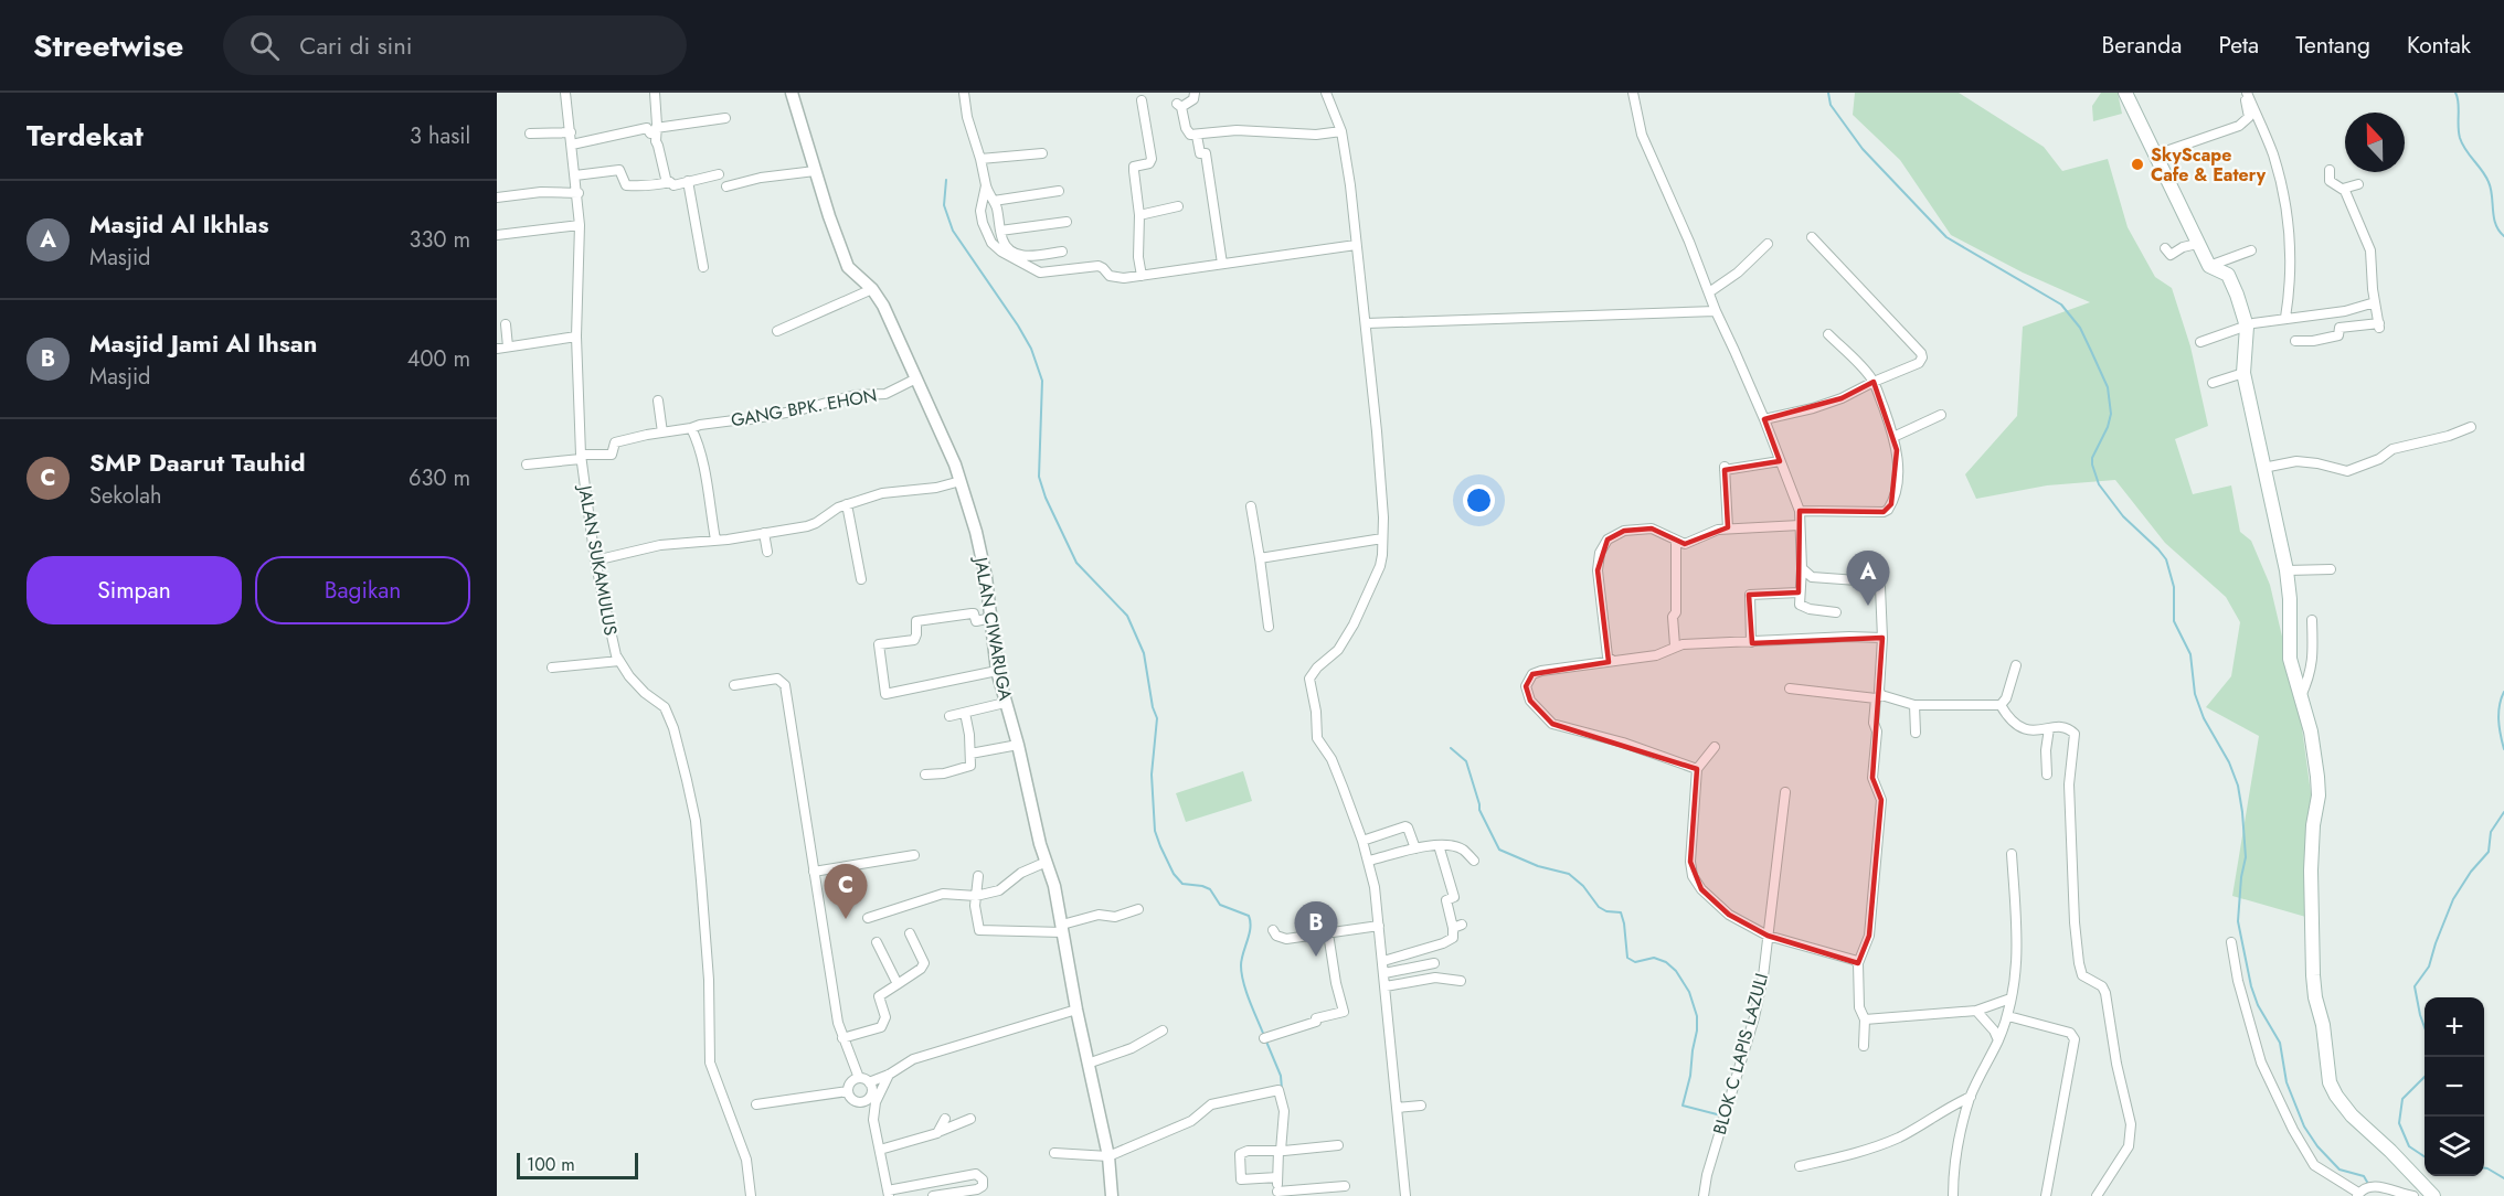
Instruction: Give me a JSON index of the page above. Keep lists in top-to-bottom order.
{
  "streets": {
    "street": [
      "GANG BPK. EHON",
      "JALAN SUKAMULUS",
      "JALAN CIWARUGA",
      "BLOK C LAPIS LAZULI"
    ]
  },
  "crossings": [
    ["GANG BPK. EHON", "JALAN SUKAMULUS"],
    ["GANG BPK. EHON", "JALAN CIWARUGA"]
  ],
  "places": ["SkyScape Cafe & Eatery"],
  "scale_bar": "100 m",
  "north": "top",
  "page": {
    "header": "Streetwise",
    "search": "Cari di sini",
    "nav": [
      "Beranda",
      "Peta",
      "Tentang",
      "Kontak"
    ],
    "heading": ["Terdekat", "3 hasil"],
    "list": [
      {
        "mark": "A",
        "name": "Masjid Al Ikhlas",
        "note": "Masjid",
        "value": "330 m"
      },
      {
        "mark": "B",
        "name": "Masjid Jami Al Ihsan",
        "note": "Masjid",
        "value": "400 m"
      },
      {
        "mark": "C",
        "name": "SMP Daarut Tauhid",
        "note": "Sekolah",
        "value": "630 m"
      }
    ],
    "buttons": ["Simpan", "Bagikan"],
    "pins": ["A", "C", "B"],
    "map_buttons": ["+", "−"],
    "scale": "100 m"
  }
}
